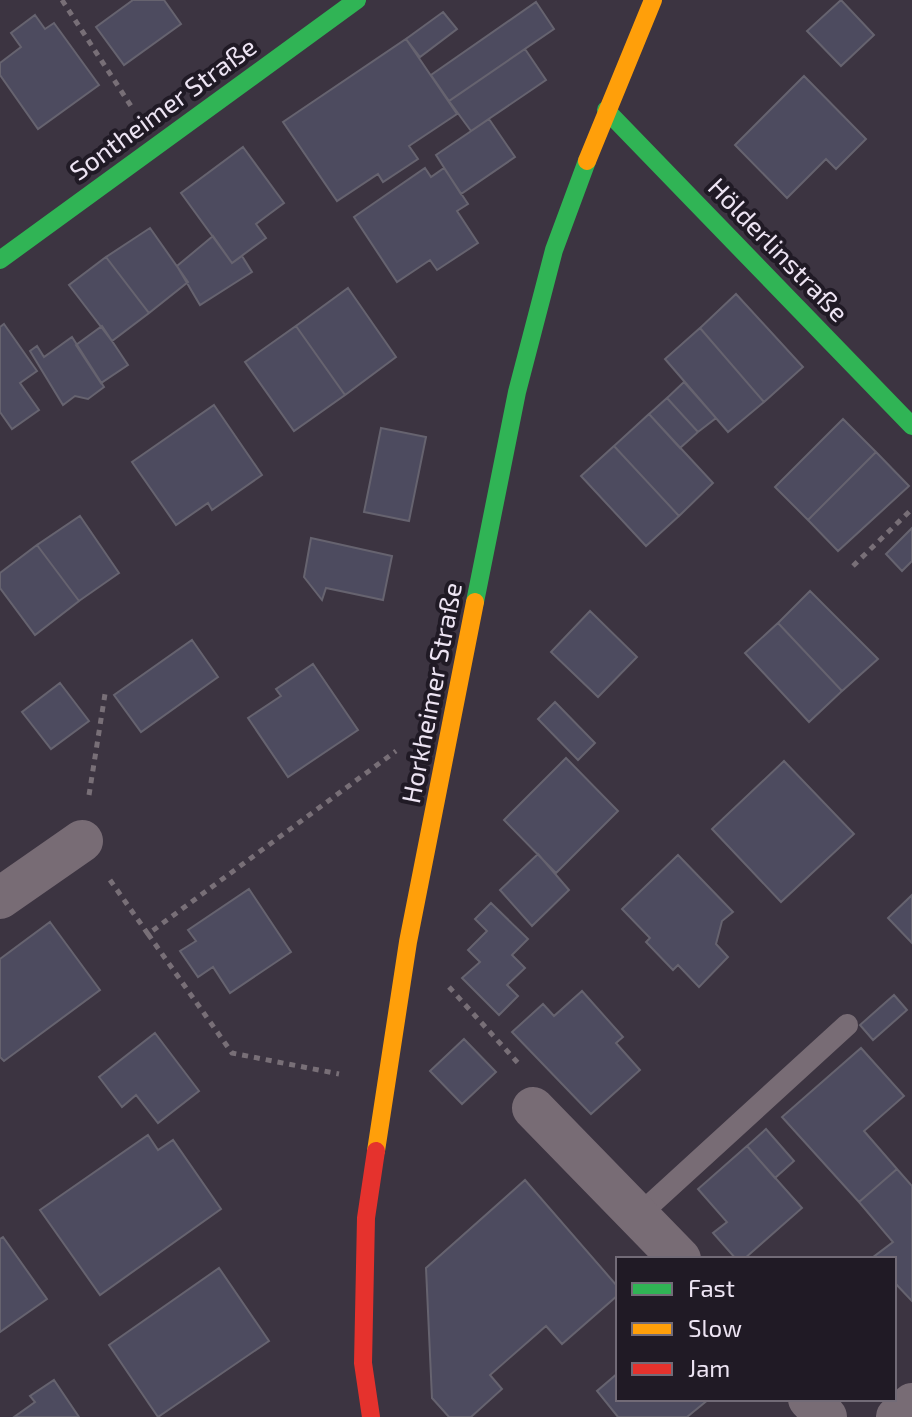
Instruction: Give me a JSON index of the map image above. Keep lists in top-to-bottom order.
{
  "streets": {
    "main road": ["Sontheimer Straße", "Hölderlinstraße", "Horkheimer Straße"]
  },
  "crossings": [
    ["Hölderlinstraße", "Horkheimer Straße"]
  ],
  "legend": ["Fast", "Slow", "Jam"]
}
